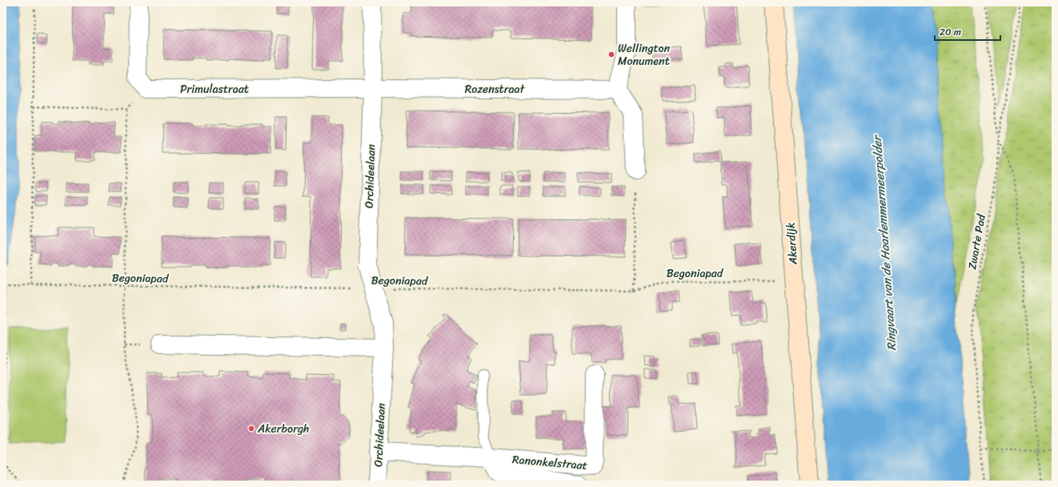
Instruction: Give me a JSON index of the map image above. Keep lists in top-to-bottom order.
{
  "streets": {
    "street": [
      "Primulastraat",
      "Rozenstraat",
      "Orchideelaan",
      "Akerdijk",
      "Ranonkelstraat"
    ],
    "path": ["Zwarte Pad", "Begoniapad"]
  },
  "crossings": [
    ["Primulastraat", "Rozenstraat"],
    ["Primulastraat", "Orchideelaan"],
    ["Rozenstraat", "Orchideelaan"],
    ["Orchideelaan", "Begoniapad"],
    ["Orchideelaan", "Ranonkelstraat"],
    ["Akerdijk", "Begoniapad"]
  ],
  "water": ["Ringvaart van de Haarlemmermeerpolder"],
  "places": ["Wellington Monument", "Akerborgh"],
  "scale_bar": "20 m"
}
